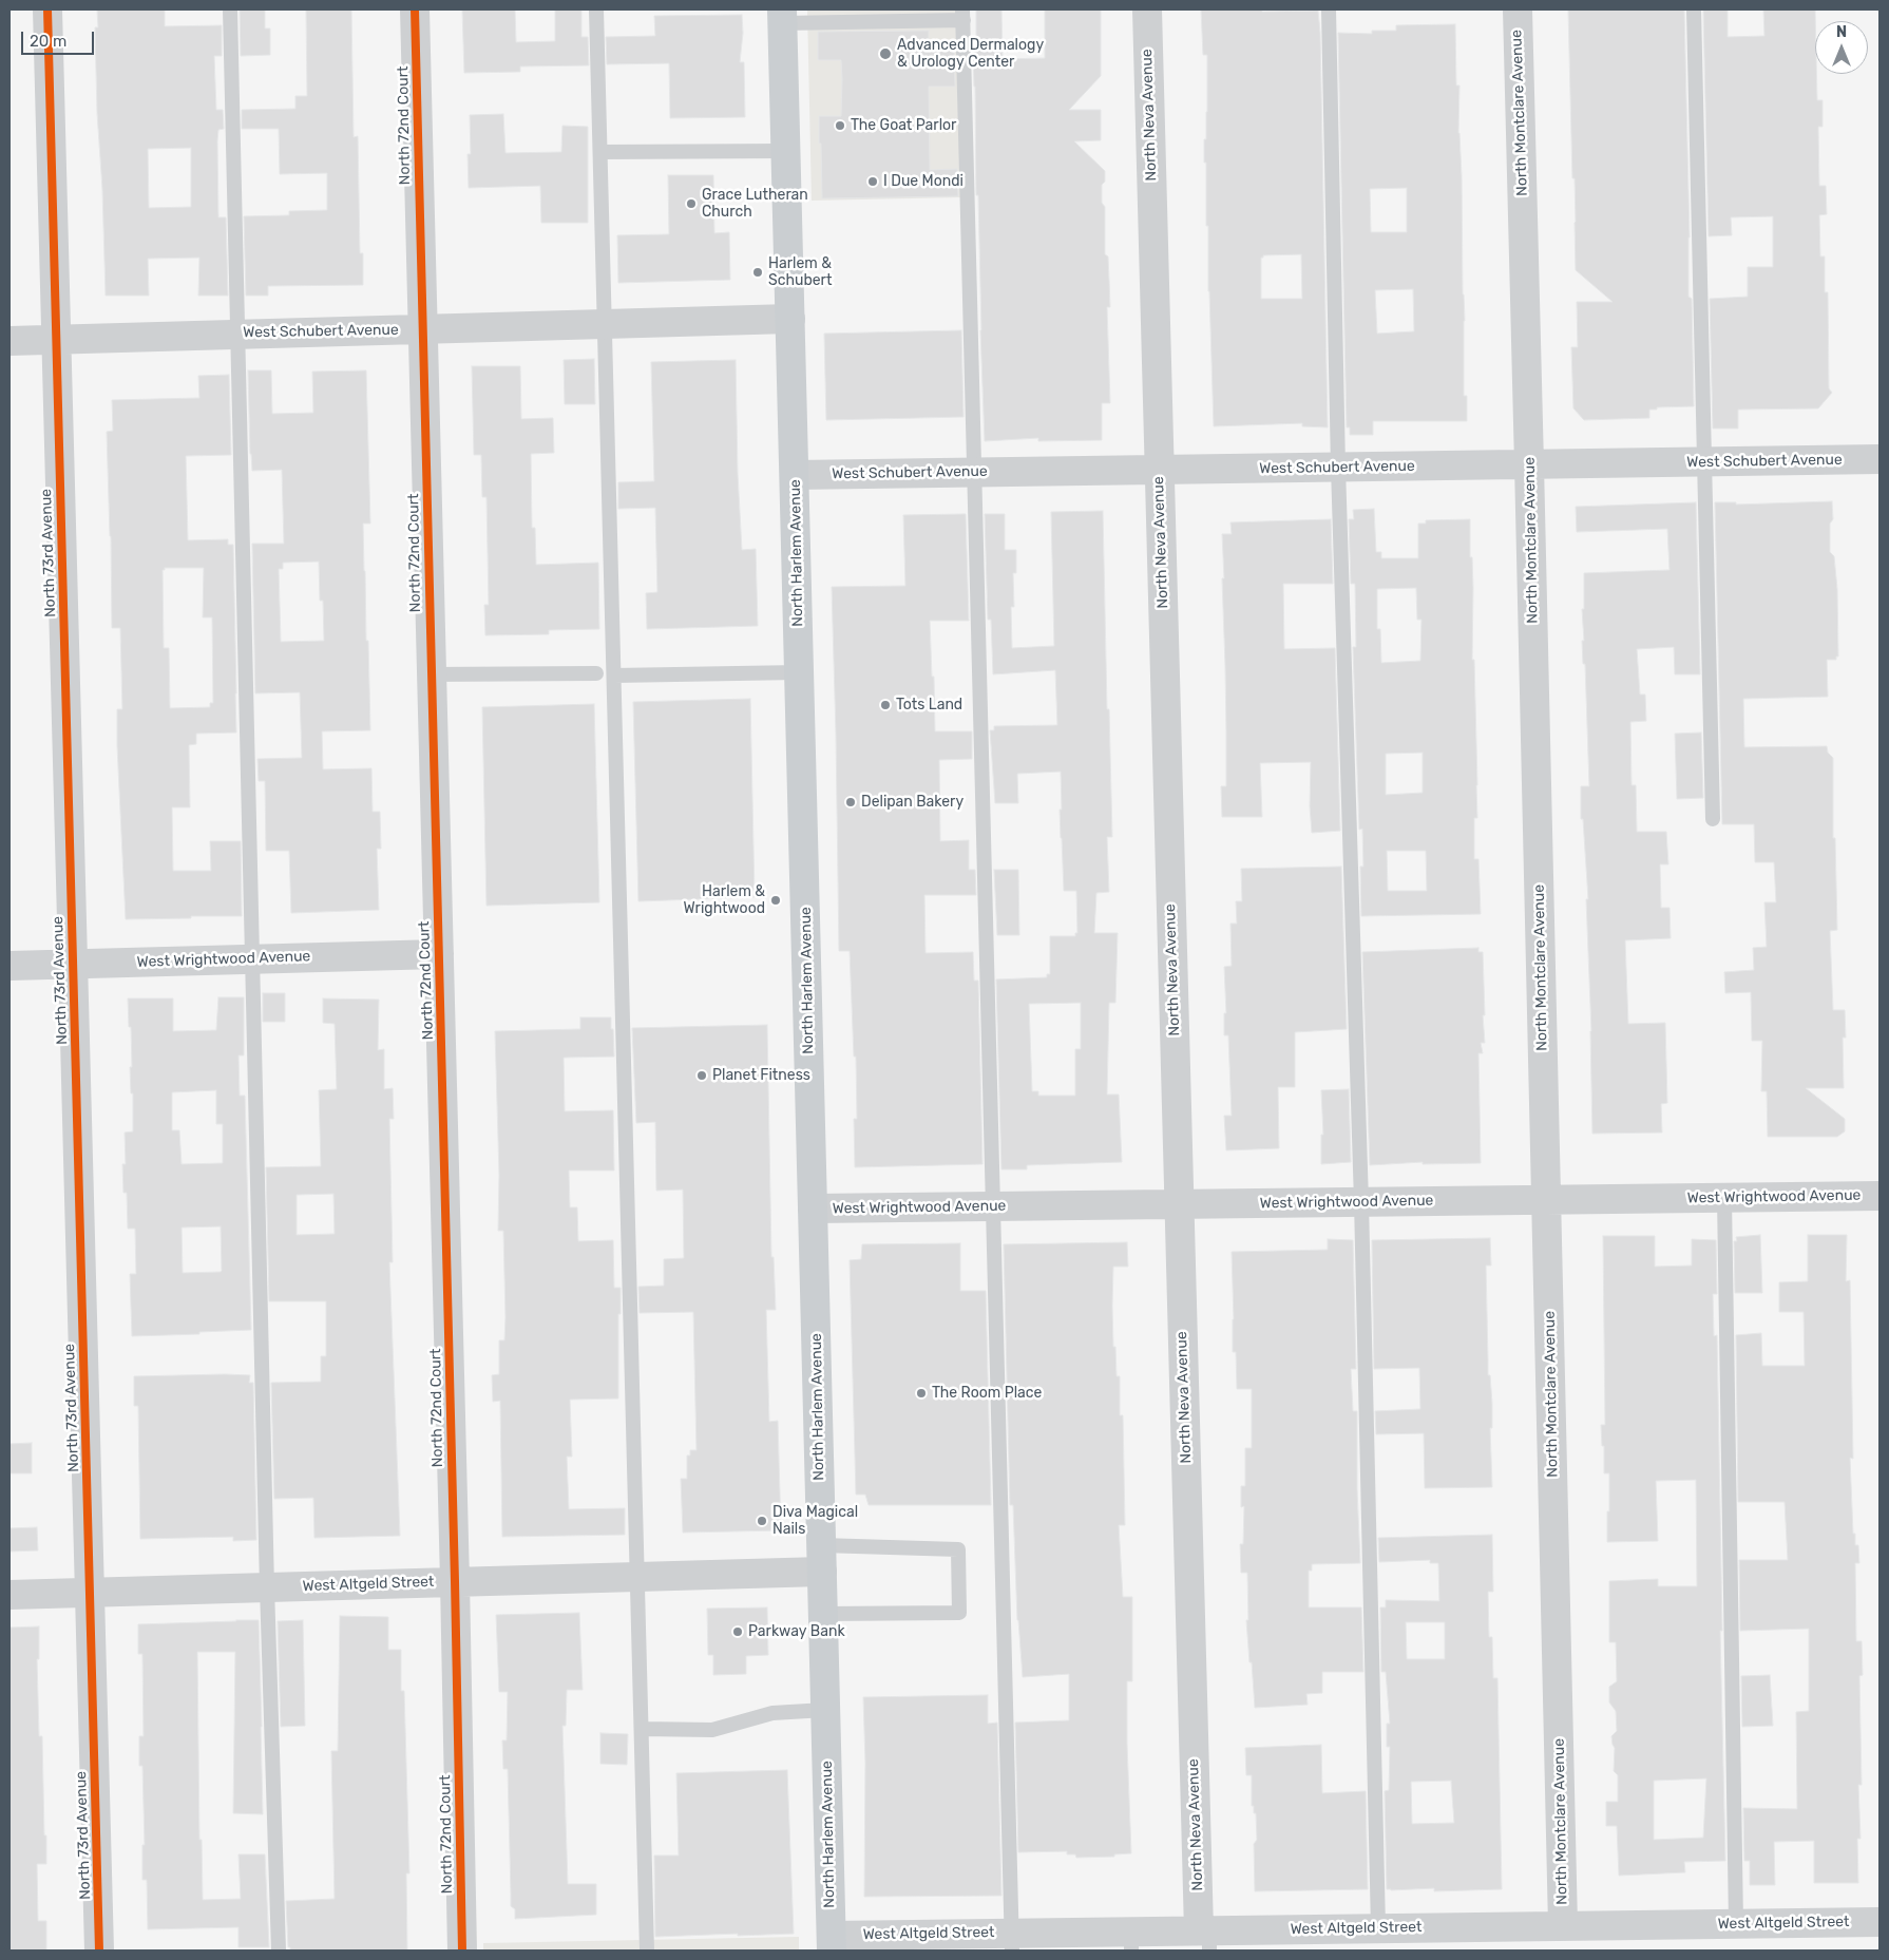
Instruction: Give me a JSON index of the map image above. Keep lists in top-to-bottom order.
{
  "streets": {
    "main road": ["North Harlem Avenue"],
    "street": [
      "North Montclare Avenue",
      "North Neva Avenue",
      "North 72nd Court",
      "West Schubert Avenue",
      "North 73rd Avenue",
      "West Wrightwood Avenue",
      "West Altgeld Street"
    ]
  },
  "crossings": [
    ["North Montclare Avenue", "West Schubert Avenue"],
    ["North Montclare Avenue", "West Wrightwood Avenue"],
    ["North Montclare Avenue", "West Altgeld Street"],
    ["North Neva Avenue", "West Schubert Avenue"],
    ["North Neva Avenue", "West Wrightwood Avenue"],
    ["North Neva Avenue", "West Altgeld Street"],
    ["North 72nd Court", "West Schubert Avenue"],
    ["North 72nd Court", "West Wrightwood Avenue"],
    ["North 72nd Court", "West Altgeld Street"],
    ["West Schubert Avenue", "North 73rd Avenue"],
    ["West Schubert Avenue", "North Harlem Avenue"],
    ["North 73rd Avenue", "West Wrightwood Avenue"],
    ["North 73rd Avenue", "West Altgeld Street"],
    ["North Harlem Avenue", "West Wrightwood Avenue"],
    ["North Harlem Avenue", "West Altgeld Street"]
  ],
  "places": [
    "Advanced Dermalogy & Urology Center",
    "The Goat Parlor",
    "I Due Mondi",
    "Grace Lutheran Church",
    "Harlem & Schubert",
    "Tots Land",
    "Delipan Bakery",
    "Harlem & Wrightwood",
    "Planet Fitness",
    "The Room Place",
    "Diva Magical Nails",
    "Parkway Bank"
  ],
  "scale_bar": "20 m",
  "north": "top"
}
